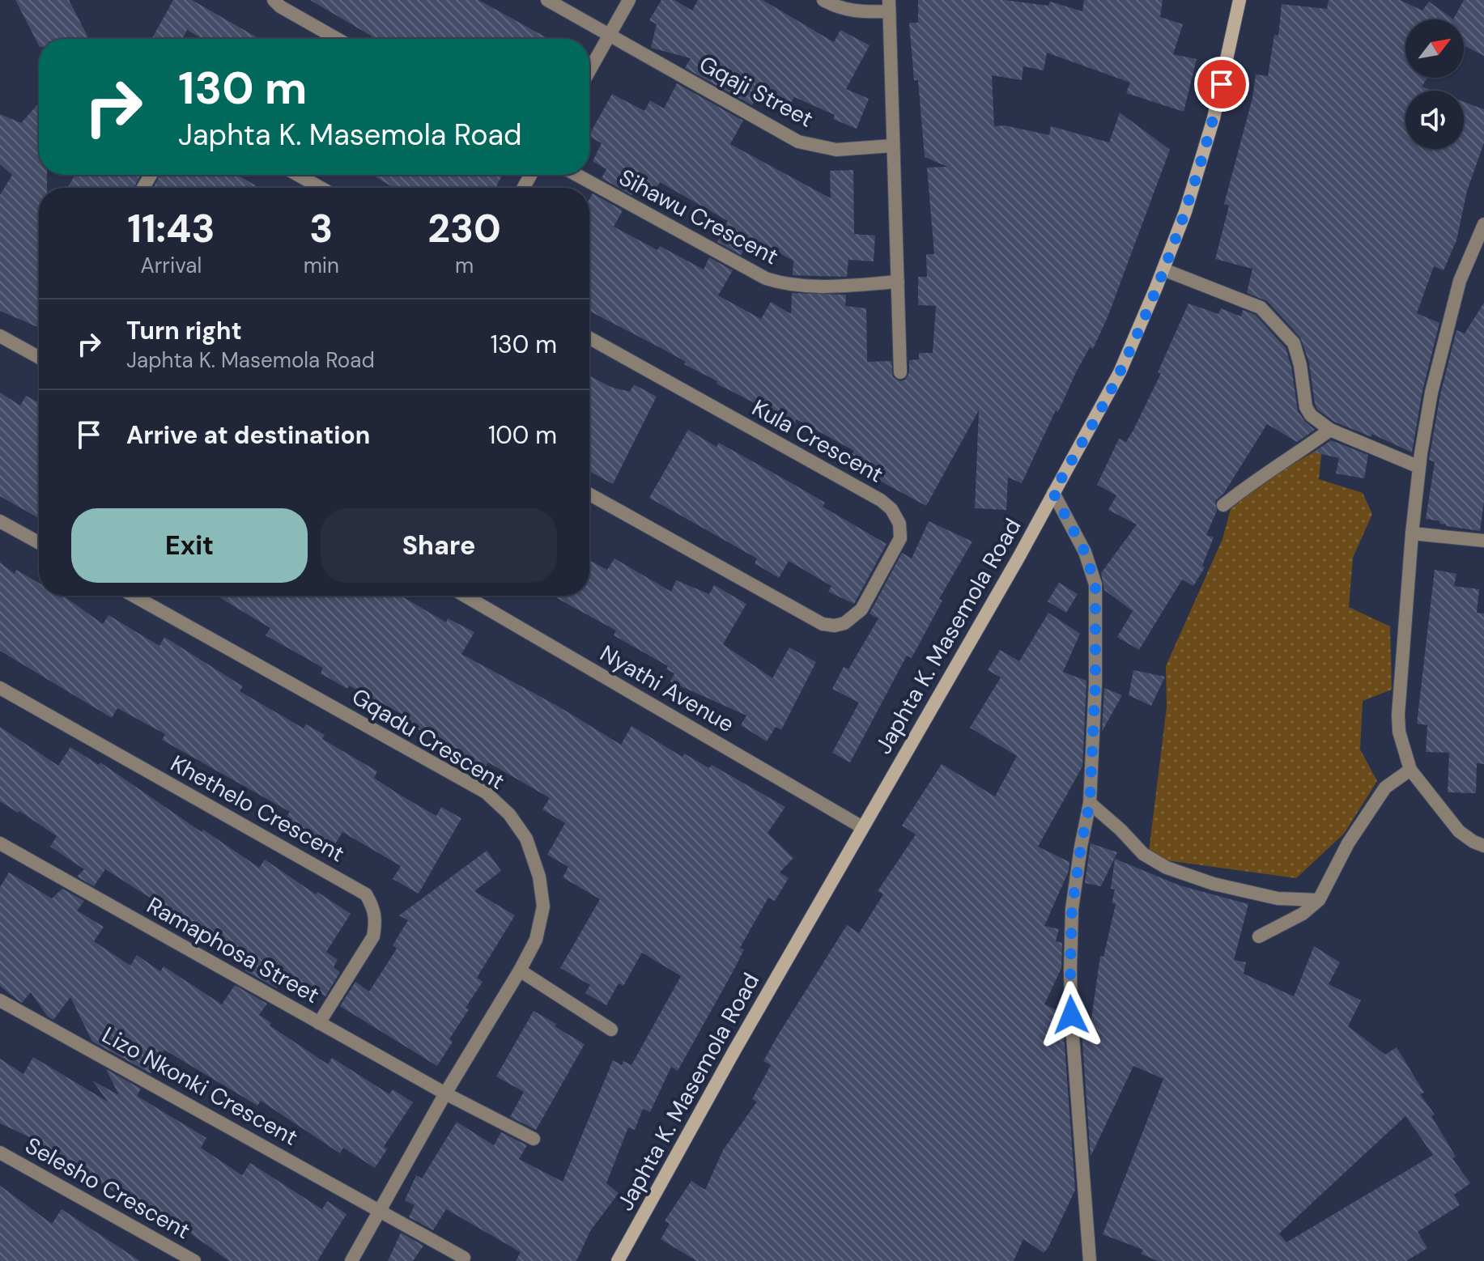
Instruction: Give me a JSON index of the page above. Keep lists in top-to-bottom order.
{
  "streets": {
    "main road": ["Japhta K. Masemola Road"],
    "street": [
      "Gqaji Street",
      "Sihawu Crescent",
      "Kula Crescent",
      "Nyathi Avenue",
      "Gqadu Crescent",
      "Khethelo Crescent",
      "Ramaphosa Street",
      "Lizo Nkonki Crescent",
      "Selesho Crescent"
    ]
  },
  "crossings": [
    ["Japhta K. Masemola Road", "Nyathi Avenue"],
    ["Gqadu Crescent", "Ramaphosa Street"],
    ["Gqadu Crescent", "Lizo Nkonki Crescent"],
    ["Khethelo Crescent", "Ramaphosa Street"]
  ],
  "north": "top right",
  "page": {
    "turn": ["130 m", "Japhta K. Masemola Road"],
    "eta": [
      "11:43",
      "Arrival",
      "3",
      "min",
      "230",
      "m"
    ],
    "list": [
      {
        "name": "Turn right",
        "note": "Japhta K. Masemola Road",
        "value": "130 m"
      },
      {
        "name": "Arrive at destination",
        "value": "100 m"
      }
    ],
    "buttons": ["Exit", "Share"]
  }
}
